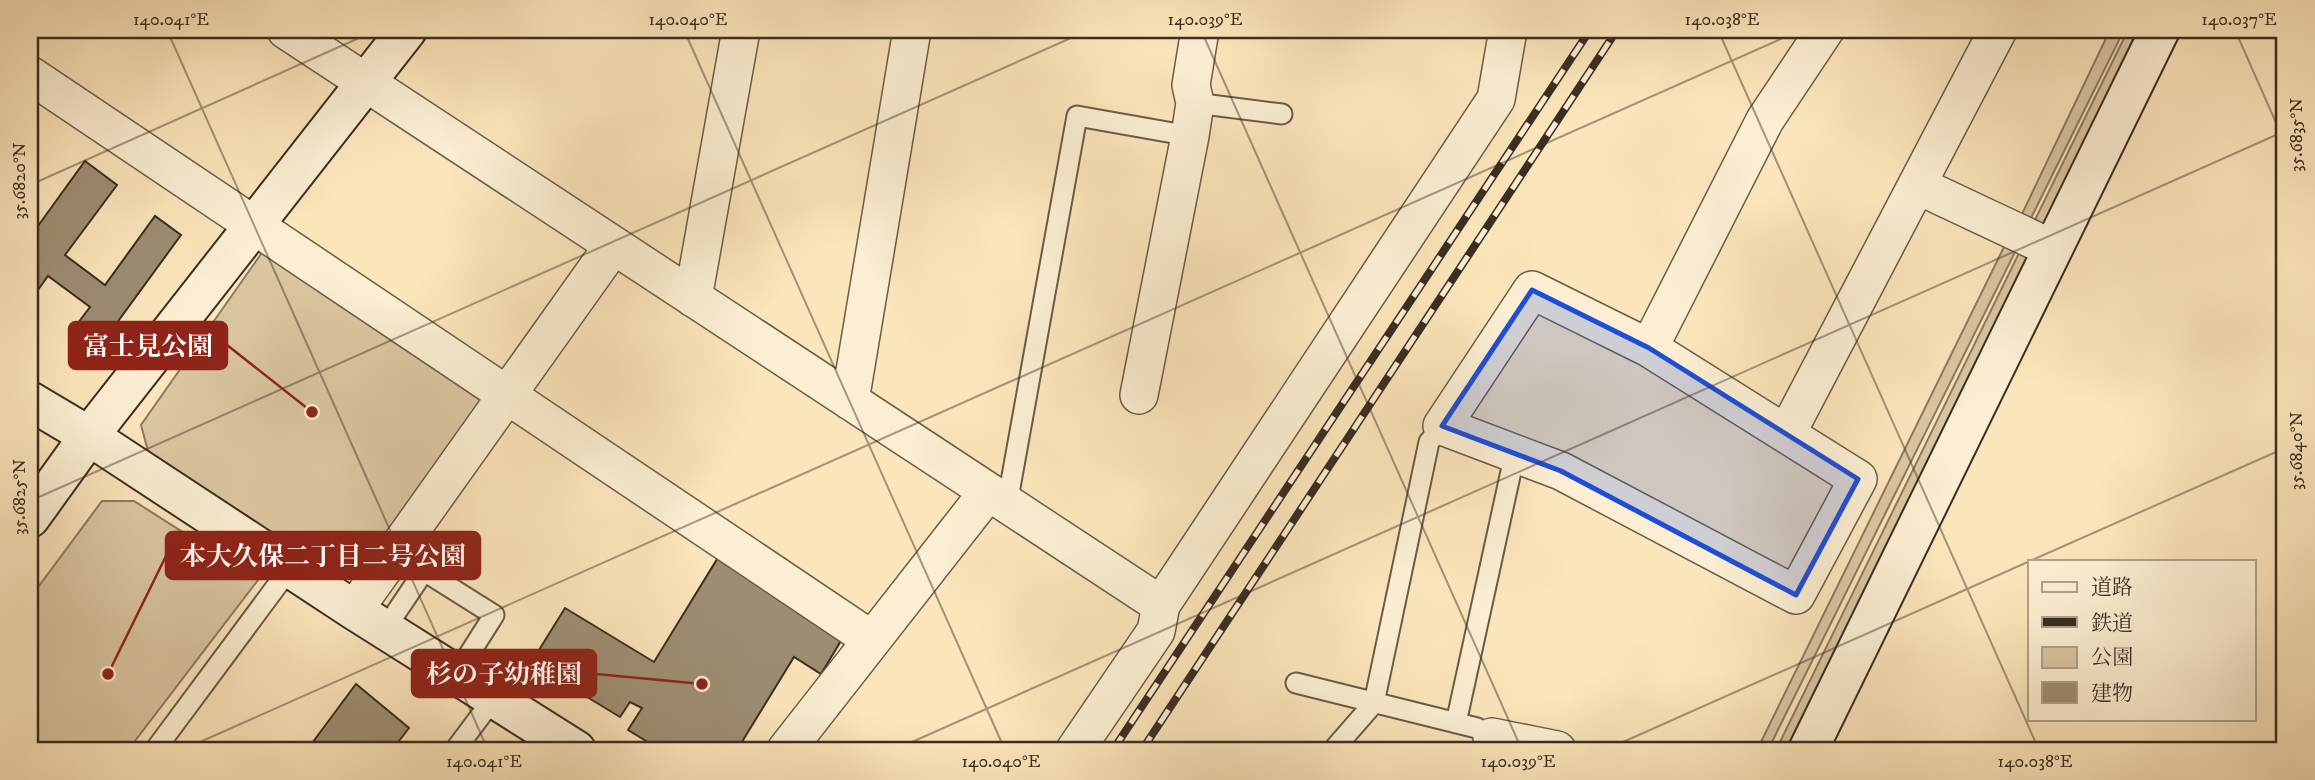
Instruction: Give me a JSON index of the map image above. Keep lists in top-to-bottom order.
{
  "places": ["富士見公園", "本大久保二丁目二号公園", "杉の子幼稚園"],
  "legend": [
    "道路",
    "鉄道",
    "公園",
    "建物"
  ],
  "coordinates": [
    "140.041°E",
    "140.040°E",
    "140.039°E",
    "140.038°E",
    "140.037°E",
    "35.6835°N",
    "35.6820°N",
    "35.6840°N",
    "35.6825°N"
  ]
}
